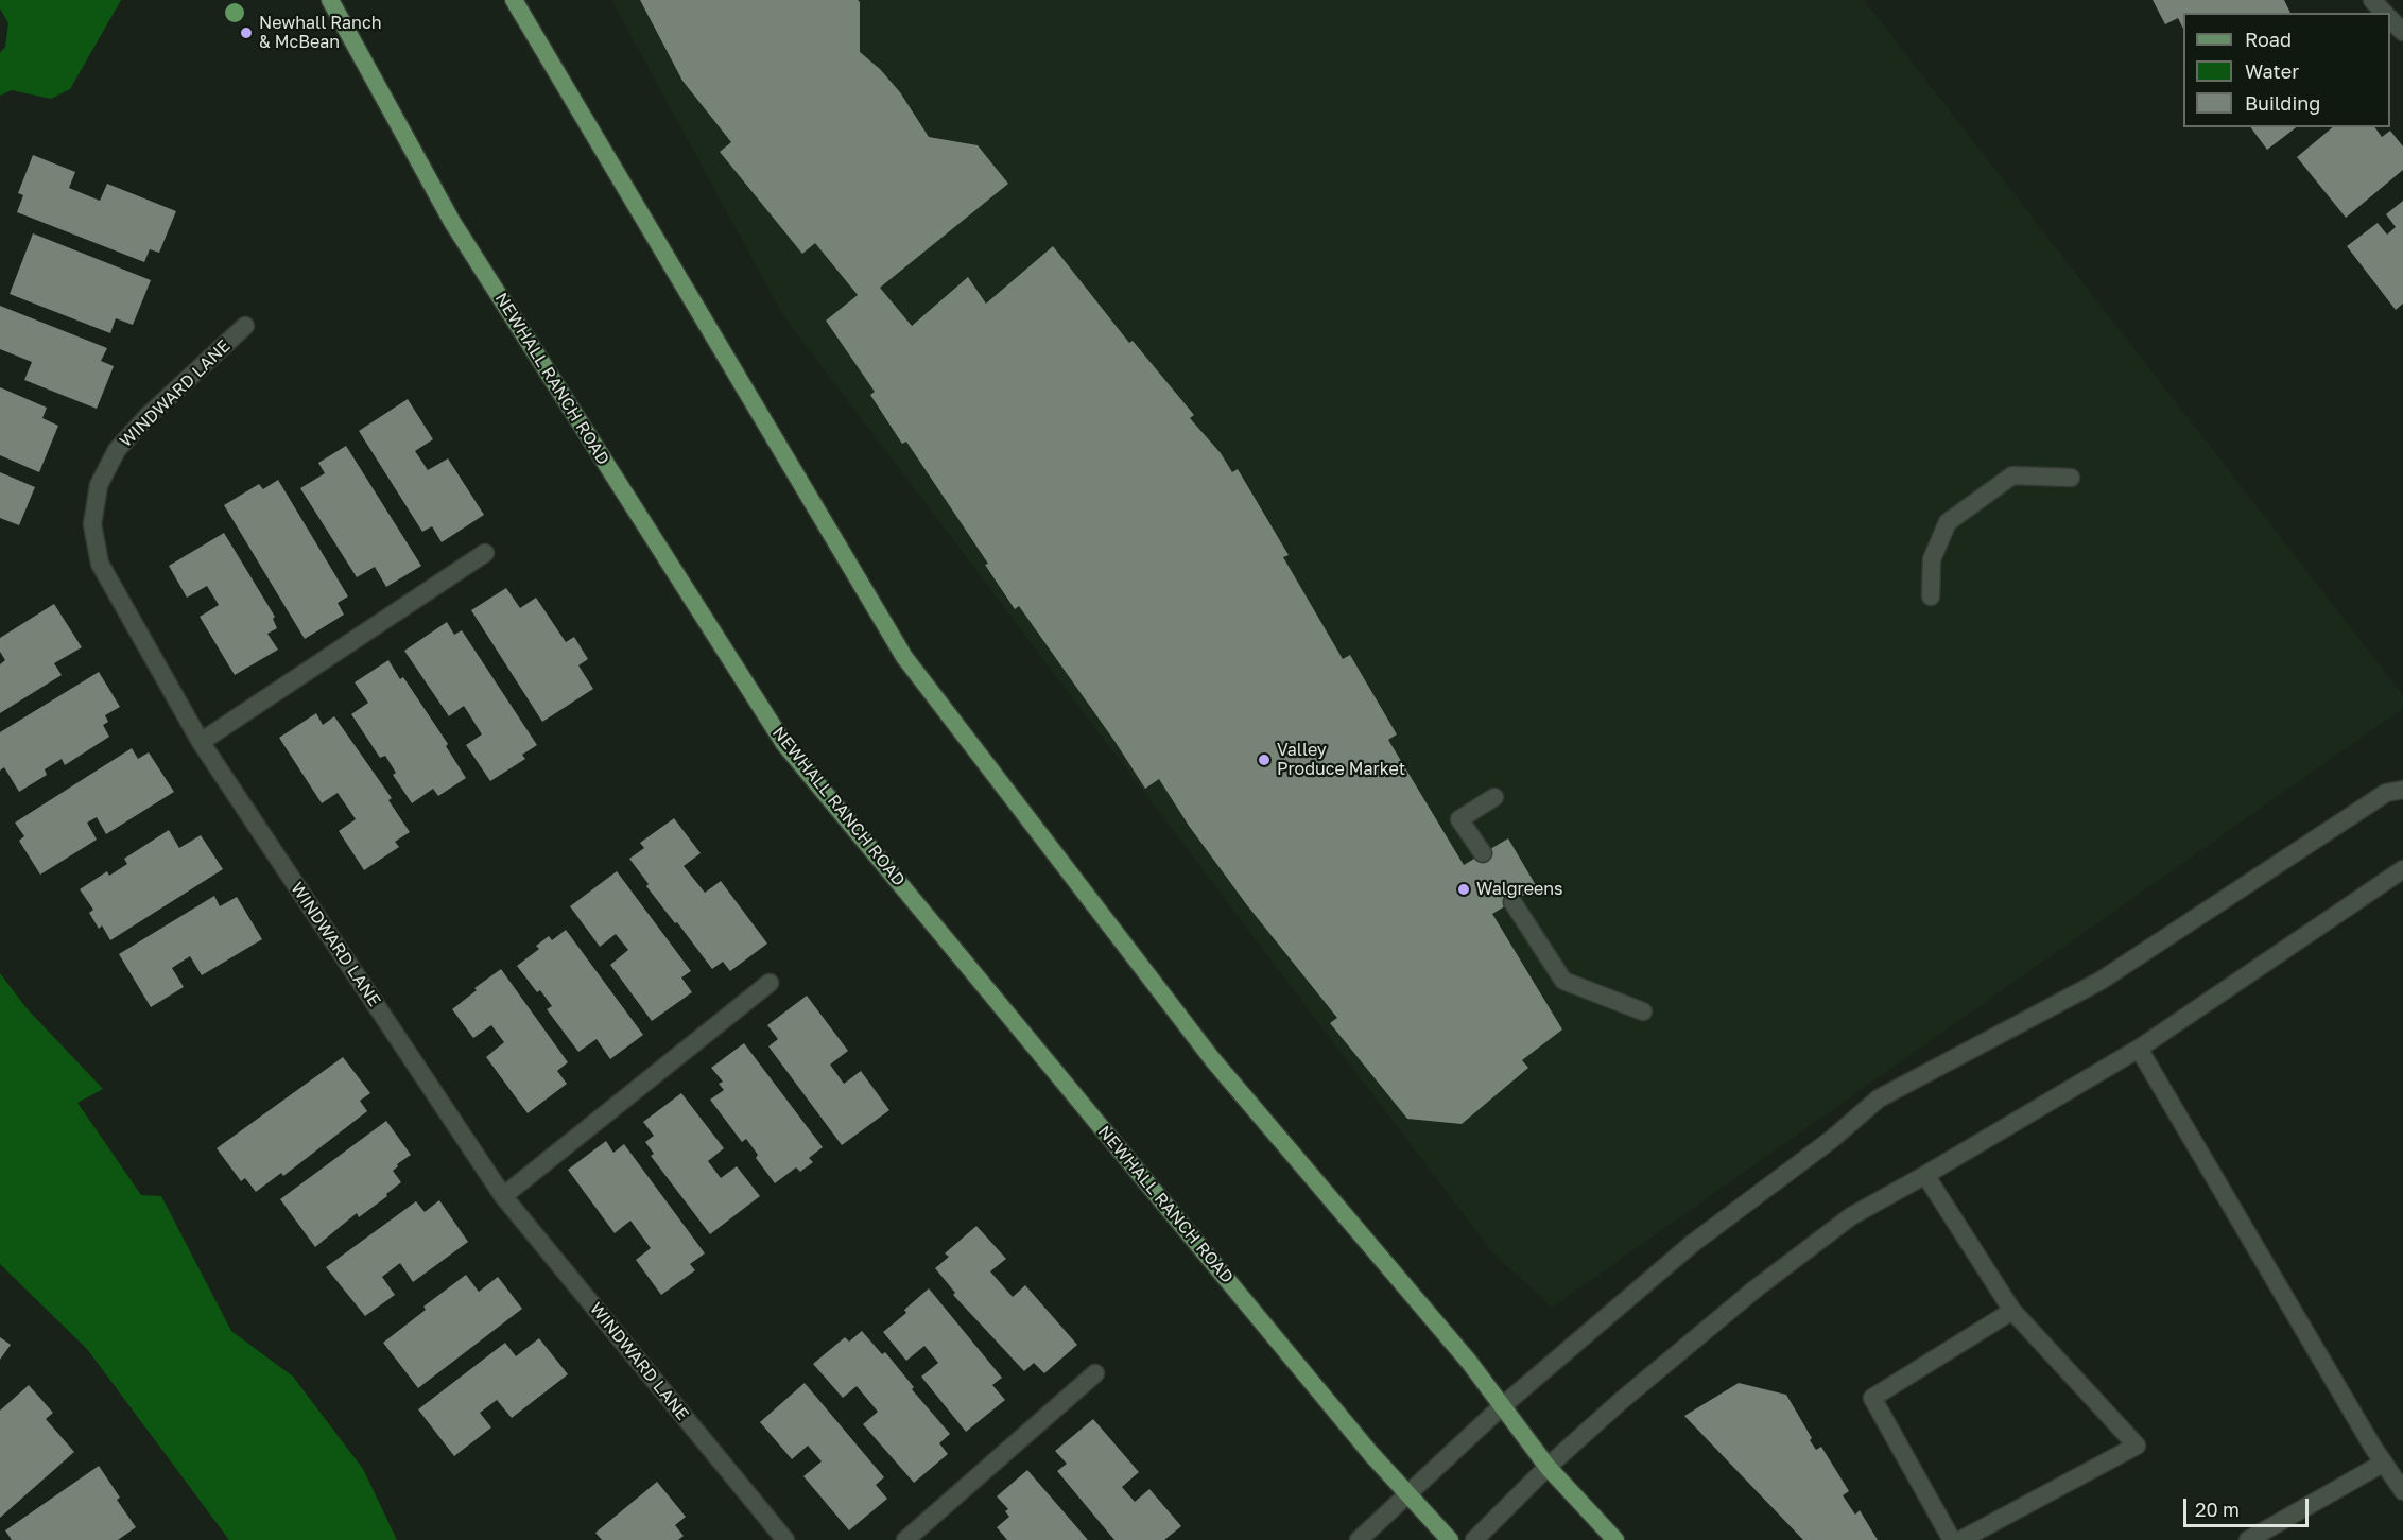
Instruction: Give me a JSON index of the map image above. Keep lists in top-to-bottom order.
{
  "streets": {
    "main road": ["NEWHALL RANCH ROAD"],
    "street": ["WINDWARD LANE"]
  },
  "places": ["Newhall Ranch & McBean", "Valley Produce Market", "Walgreens"],
  "legend": ["Road", "Water", "Building"],
  "scale_bar": "20 m"
}
